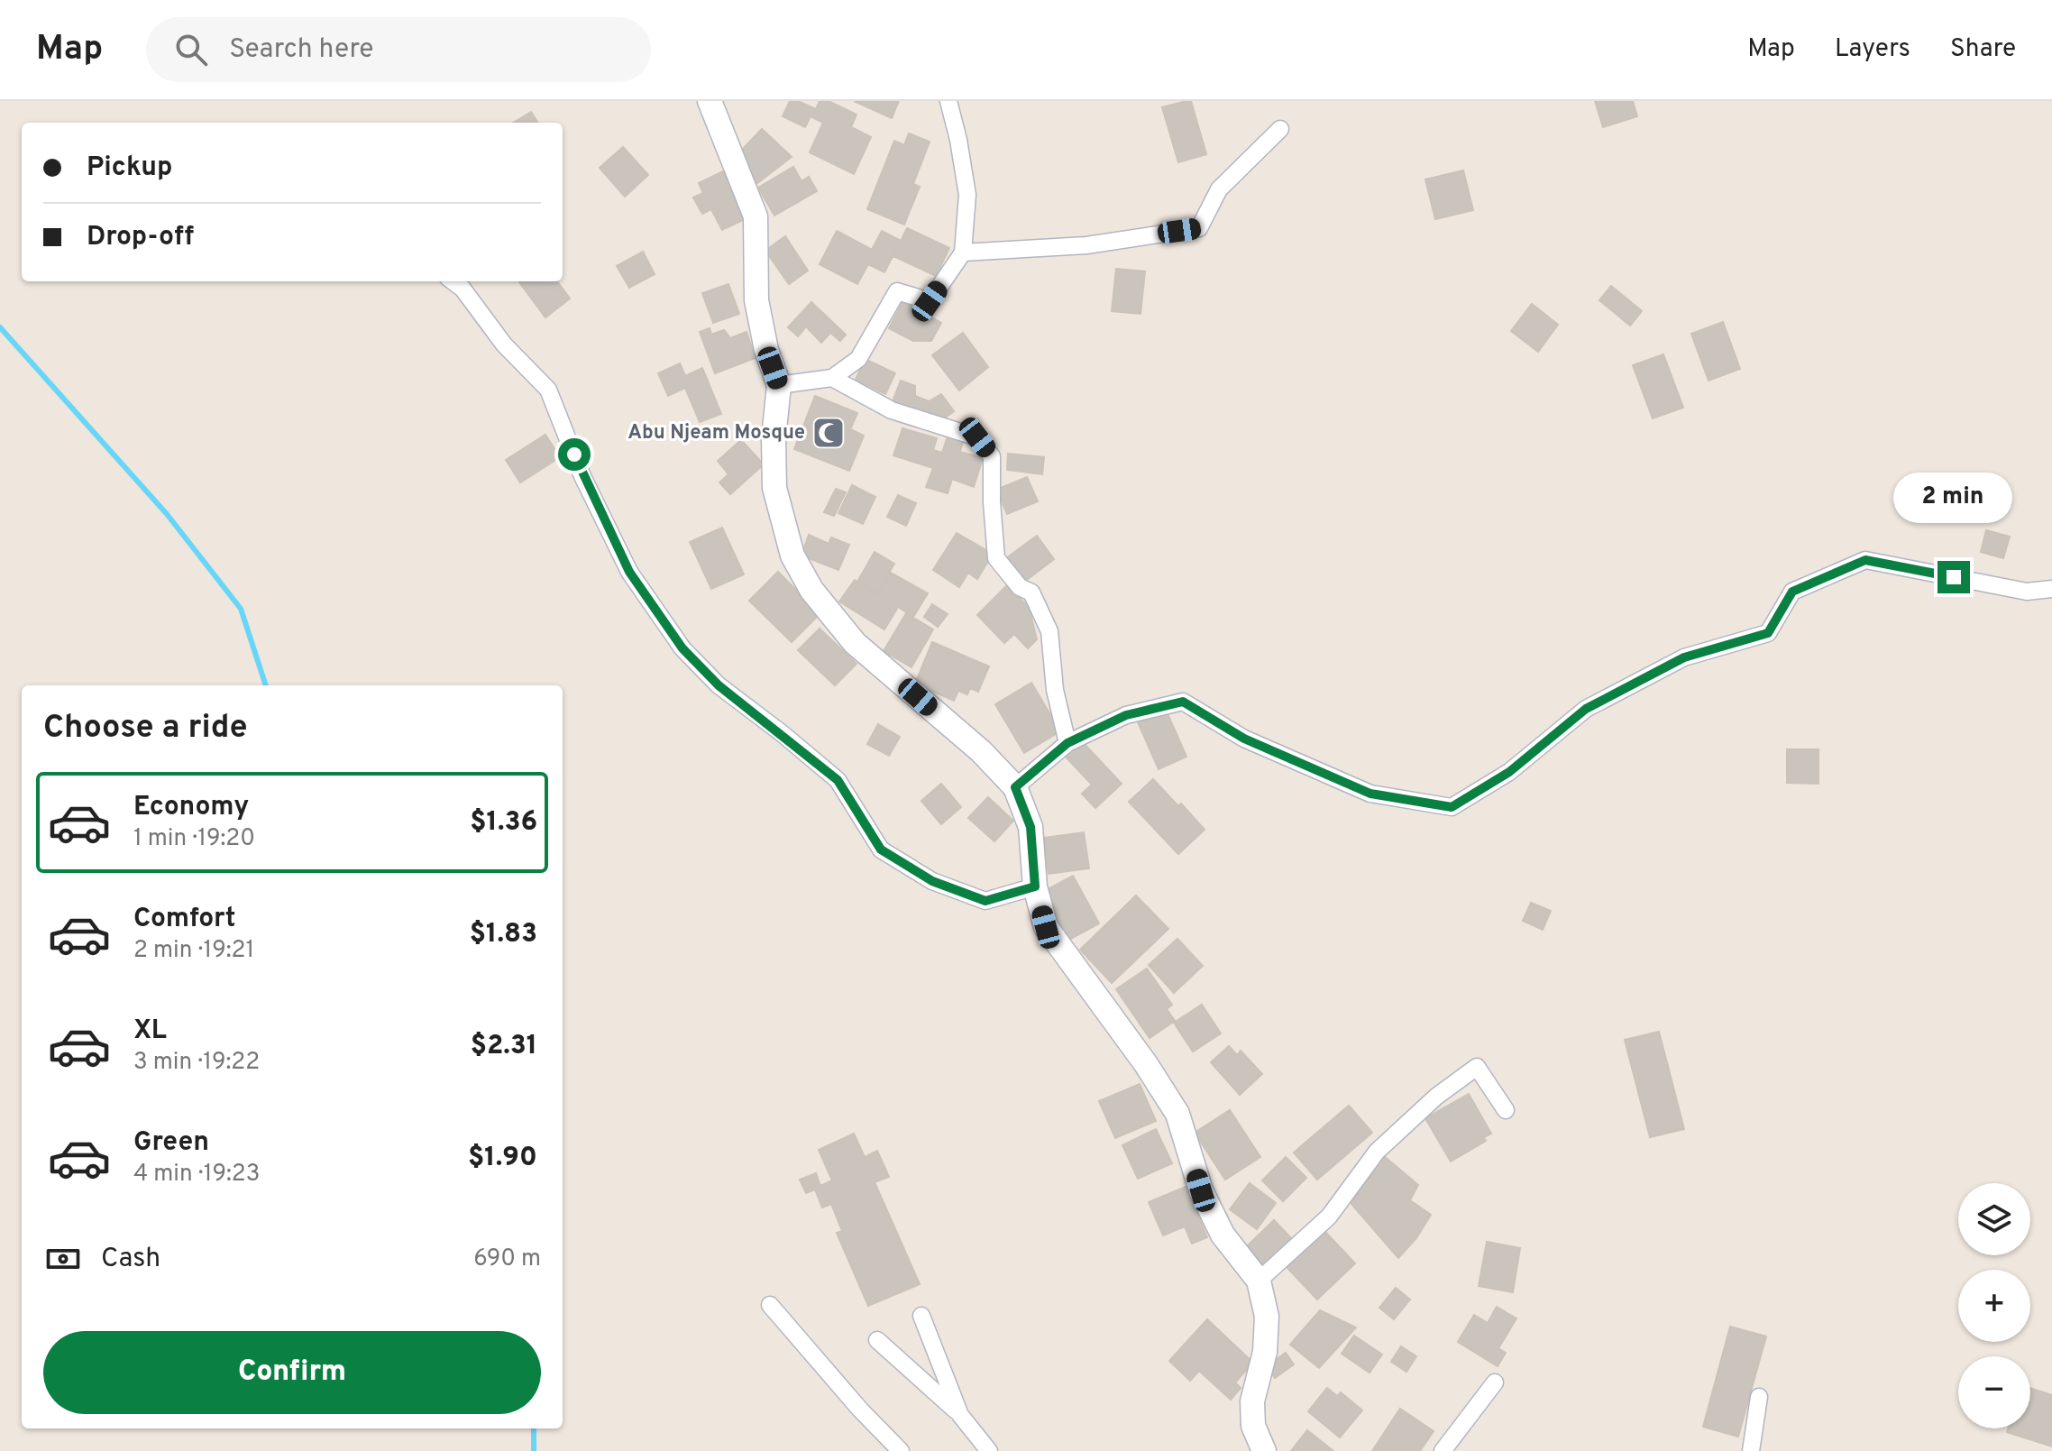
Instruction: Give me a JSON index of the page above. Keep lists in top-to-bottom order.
{
  "places": {
    "mosque": ["Abu Njeam Mosque"]
  },
  "page": {
    "header": "Map",
    "search": "Search here",
    "nav": ["Map", "Layers", "Share"],
    "banner": ["Pickup", "Drop-off"],
    "bubble": "2 min",
    "heading": "Choose a ride",
    "list": [
      {
        "name": "Economy",
        "note": "1 min · 19:20",
        "value": "$1.36"
      },
      {
        "name": "Comfort",
        "note": "2 min · 19:21",
        "value": "$1.83"
      },
      {
        "name": "XL",
        "note": "3 min · 19:22",
        "value": "$2.31"
      },
      {
        "name": "Green",
        "note": "4 min · 19:23",
        "value": "$1.90"
      }
    ],
    "map_buttons": ["+", "−"],
    "pay": ["Cash", "690 m"],
    "buttons": "Confirm"
  }
}
